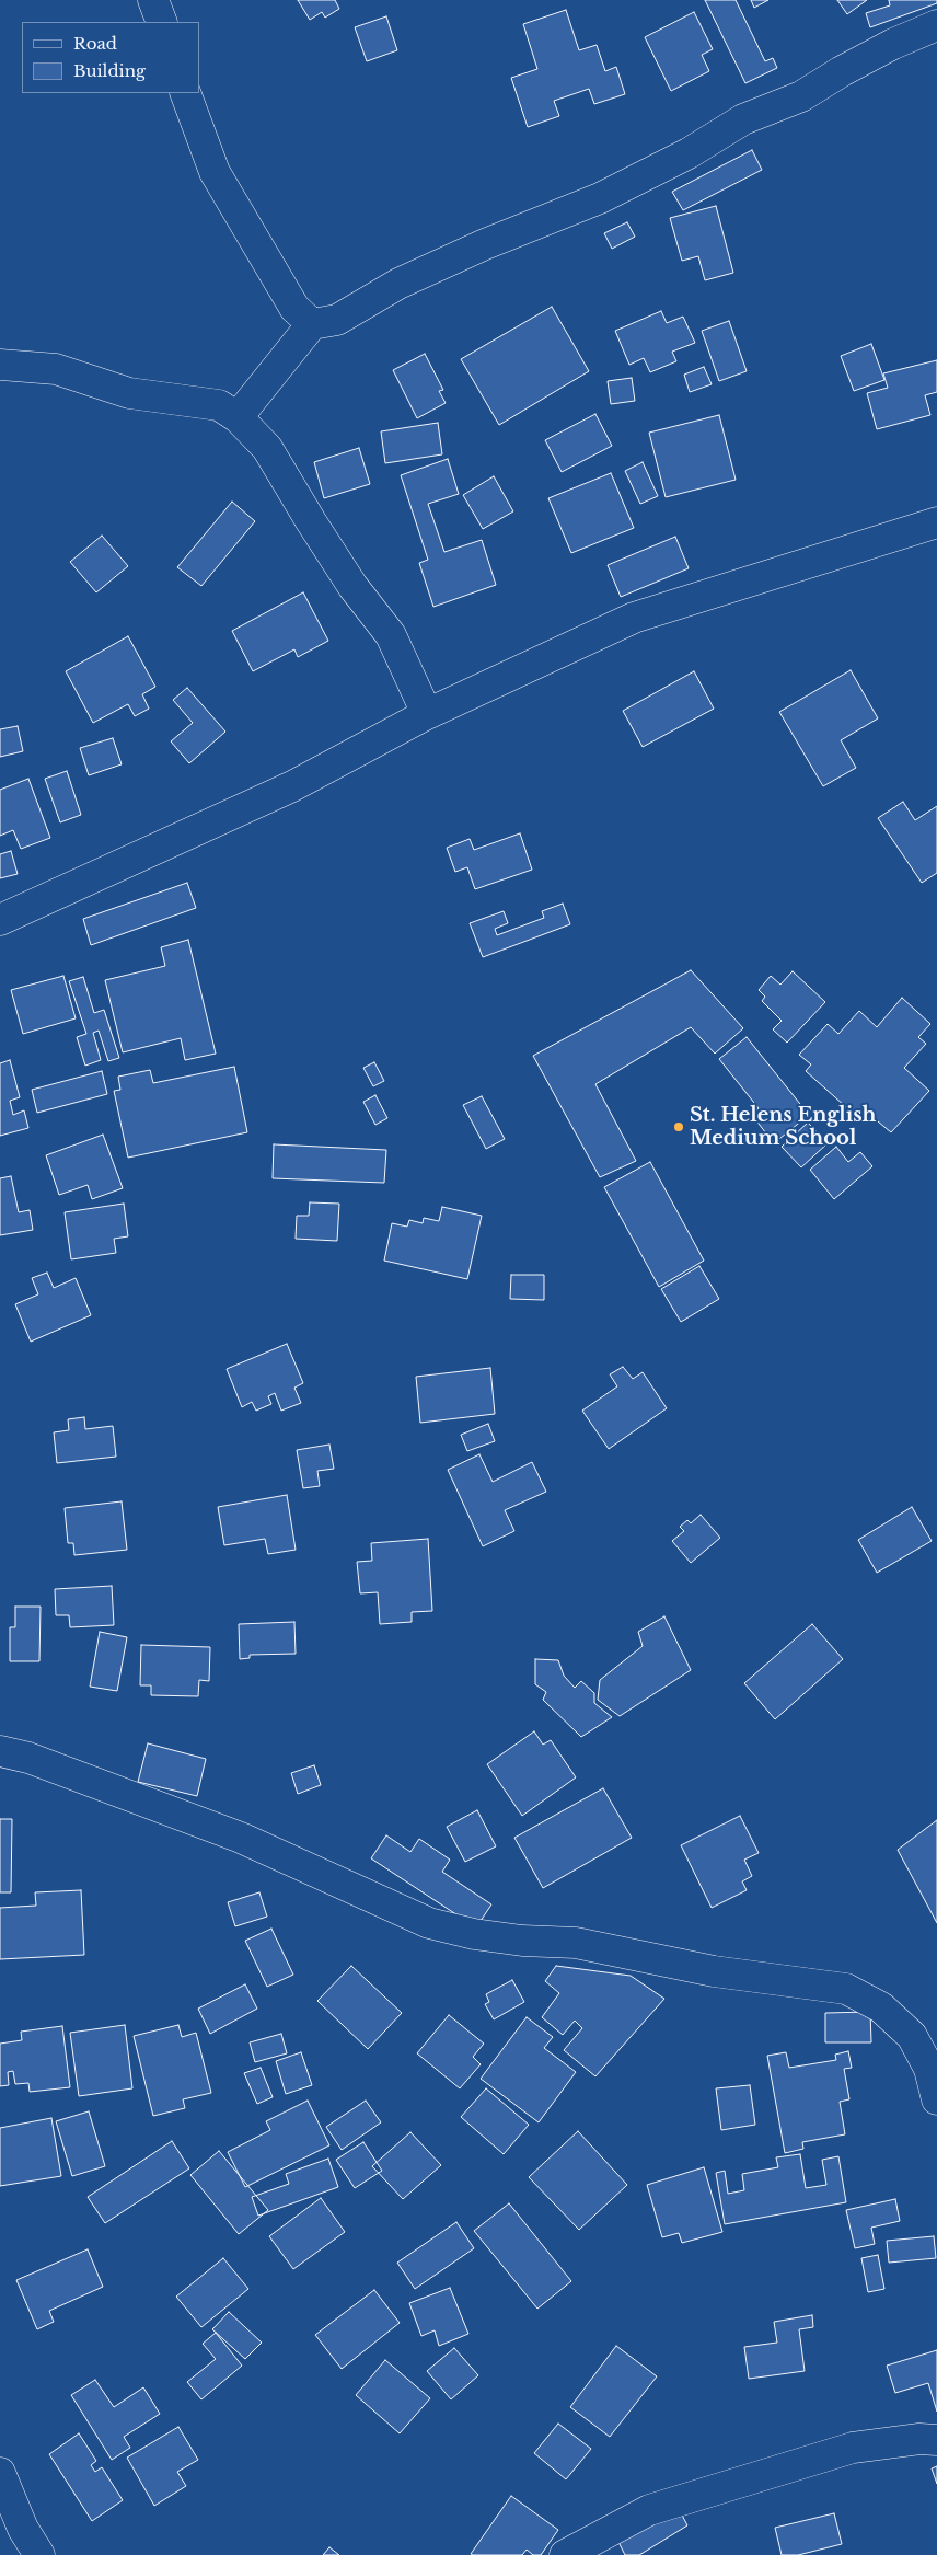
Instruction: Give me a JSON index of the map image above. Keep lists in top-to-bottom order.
{
  "places": ["St. Helens English Medium School"],
  "legend": ["Road", "Building"]
}
